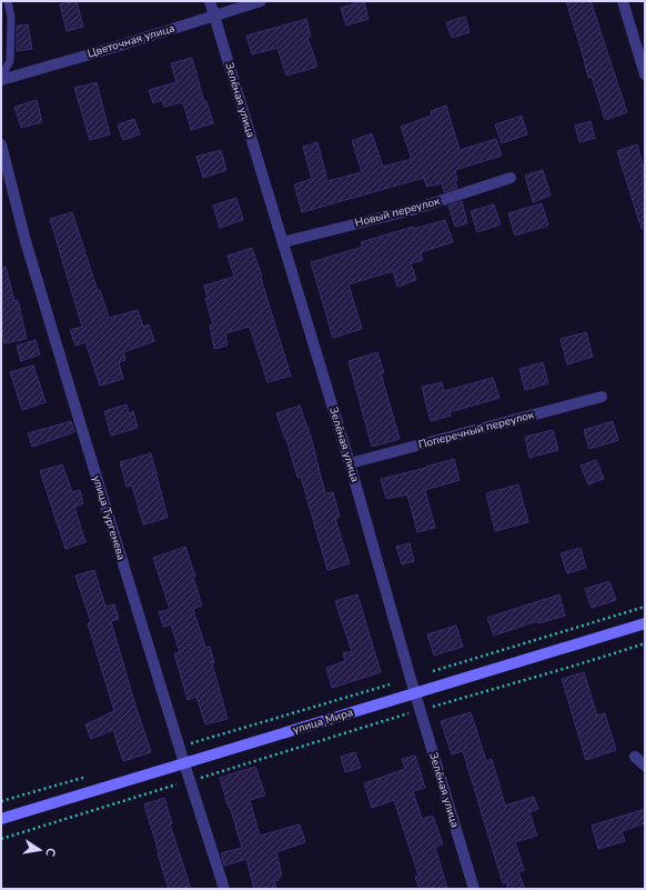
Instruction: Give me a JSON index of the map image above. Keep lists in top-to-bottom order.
{
  "streets": {
    "main road": ["улица Мира"],
    "street": [
      "Цветочная улица",
      "Зелёная улица",
      "Новый переулок",
      "Поперечный переулок",
      "улица Тургенева"
    ]
  },
  "crossings": [
    ["Цветочная улица", "Зелёная улица"],
    ["Зелёная улица", "Новый переулок"],
    ["Зелёная улица", "Поперечный переулок"],
    ["Зелёная улица", "улица Мира"],
    ["улица Тургенева", "улица Мира"]
  ],
  "north": "right"
}
